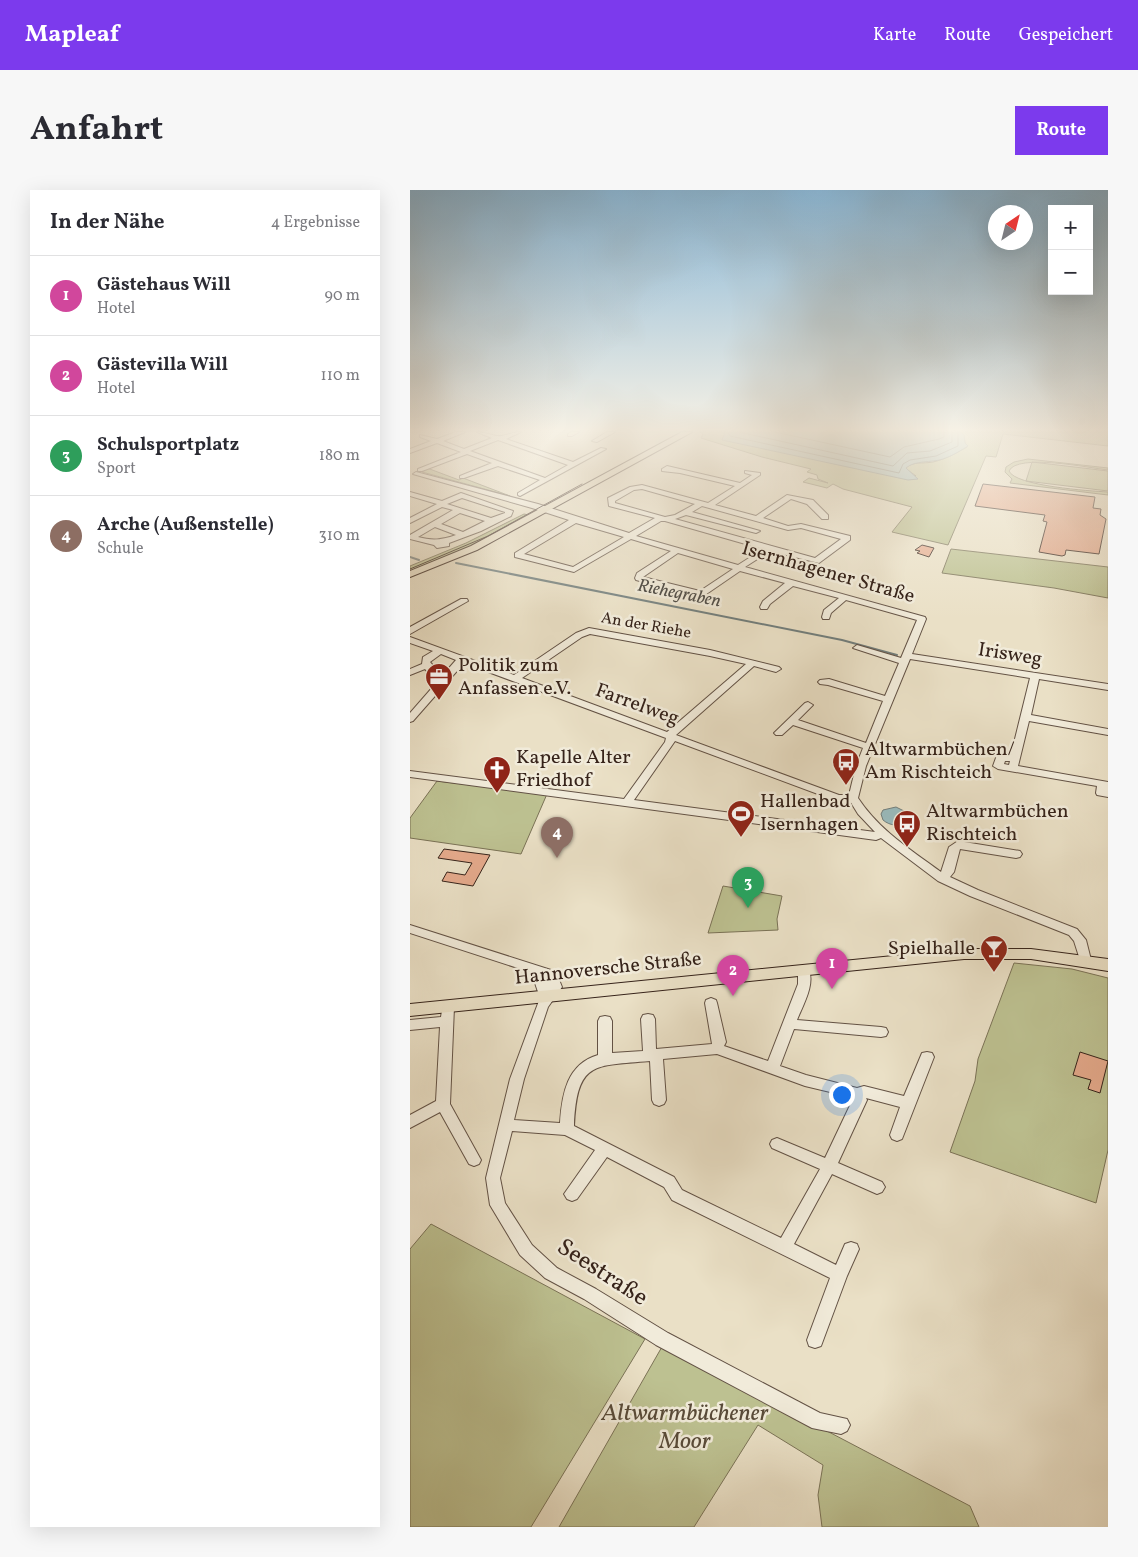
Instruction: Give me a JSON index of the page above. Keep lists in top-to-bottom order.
{
  "streets": {
    "main road": ["Hannoversche Straße"],
    "street": [
      "Isernhagener Straße",
      "An der Riehe",
      "Irisweg",
      "Farrelweg",
      "Seestraße"
    ]
  },
  "crossings": [
    ["Isernhagener Straße", "Irisweg"],
    ["Isernhagener Straße", "Farrelweg"],
    ["An der Riehe", "Farrelweg"],
    ["Hannoversche Straße", "Seestraße"]
  ],
  "water": ["Riehegraben"],
  "parks": ["Altwarmbüchener Moor"],
  "places": {
    "office": ["Politik zum Anfassen e.V."],
    "bus stop": ["Altwarmbüchen/ Am Rischteich", "Altwarmbüchen Rischteich"],
    "church": ["Kapelle Alter Friedhof"],
    "sports": ["Hallenbad Isernhagen"],
    "bar": ["Spielhalle"]
  },
  "north": "top right",
  "page": {
    "header": "Mapleaf",
    "nav": ["Karte", "Route", "Gespeichert"],
    "title": "Anfahrt",
    "buttons": "Route",
    "heading": ["In der Nähe", "4 Ergebnisse"],
    "map_buttons": ["+", "−"],
    "list": [
      {
        "mark": "1",
        "name": "Gästehaus Will",
        "note": "Hotel",
        "value": "90 m"
      },
      {
        "mark": "2",
        "name": "Gästevilla Will",
        "note": "Hotel",
        "value": "110 m"
      },
      {
        "mark": "3",
        "name": "Schulsportplatz",
        "note": "Sport",
        "value": "180 m"
      },
      {
        "mark": "4",
        "name": "Arche (Außenstelle)",
        "note": "Schule",
        "value": "310 m"
      }
    ],
    "pins": [
      "4",
      "3",
      "1",
      "2"
    ]
  }
}
